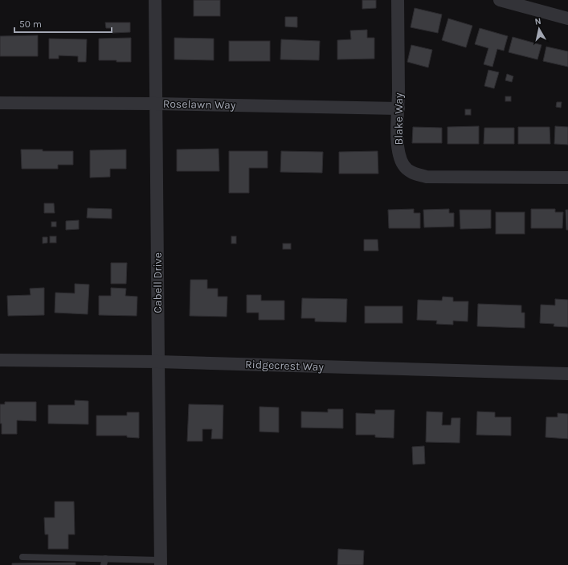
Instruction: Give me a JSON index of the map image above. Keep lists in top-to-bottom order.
{
  "streets": {
    "street": [
      "Roselawn Way",
      "Blake Way",
      "Cabell Drive",
      "Ridgecrest Way"
    ]
  },
  "crossings": [
    ["Roselawn Way", "Blake Way"],
    ["Roselawn Way", "Cabell Drive"],
    ["Cabell Drive", "Ridgecrest Way"]
  ],
  "scale_bar": "50 m",
  "north": "top"
}
